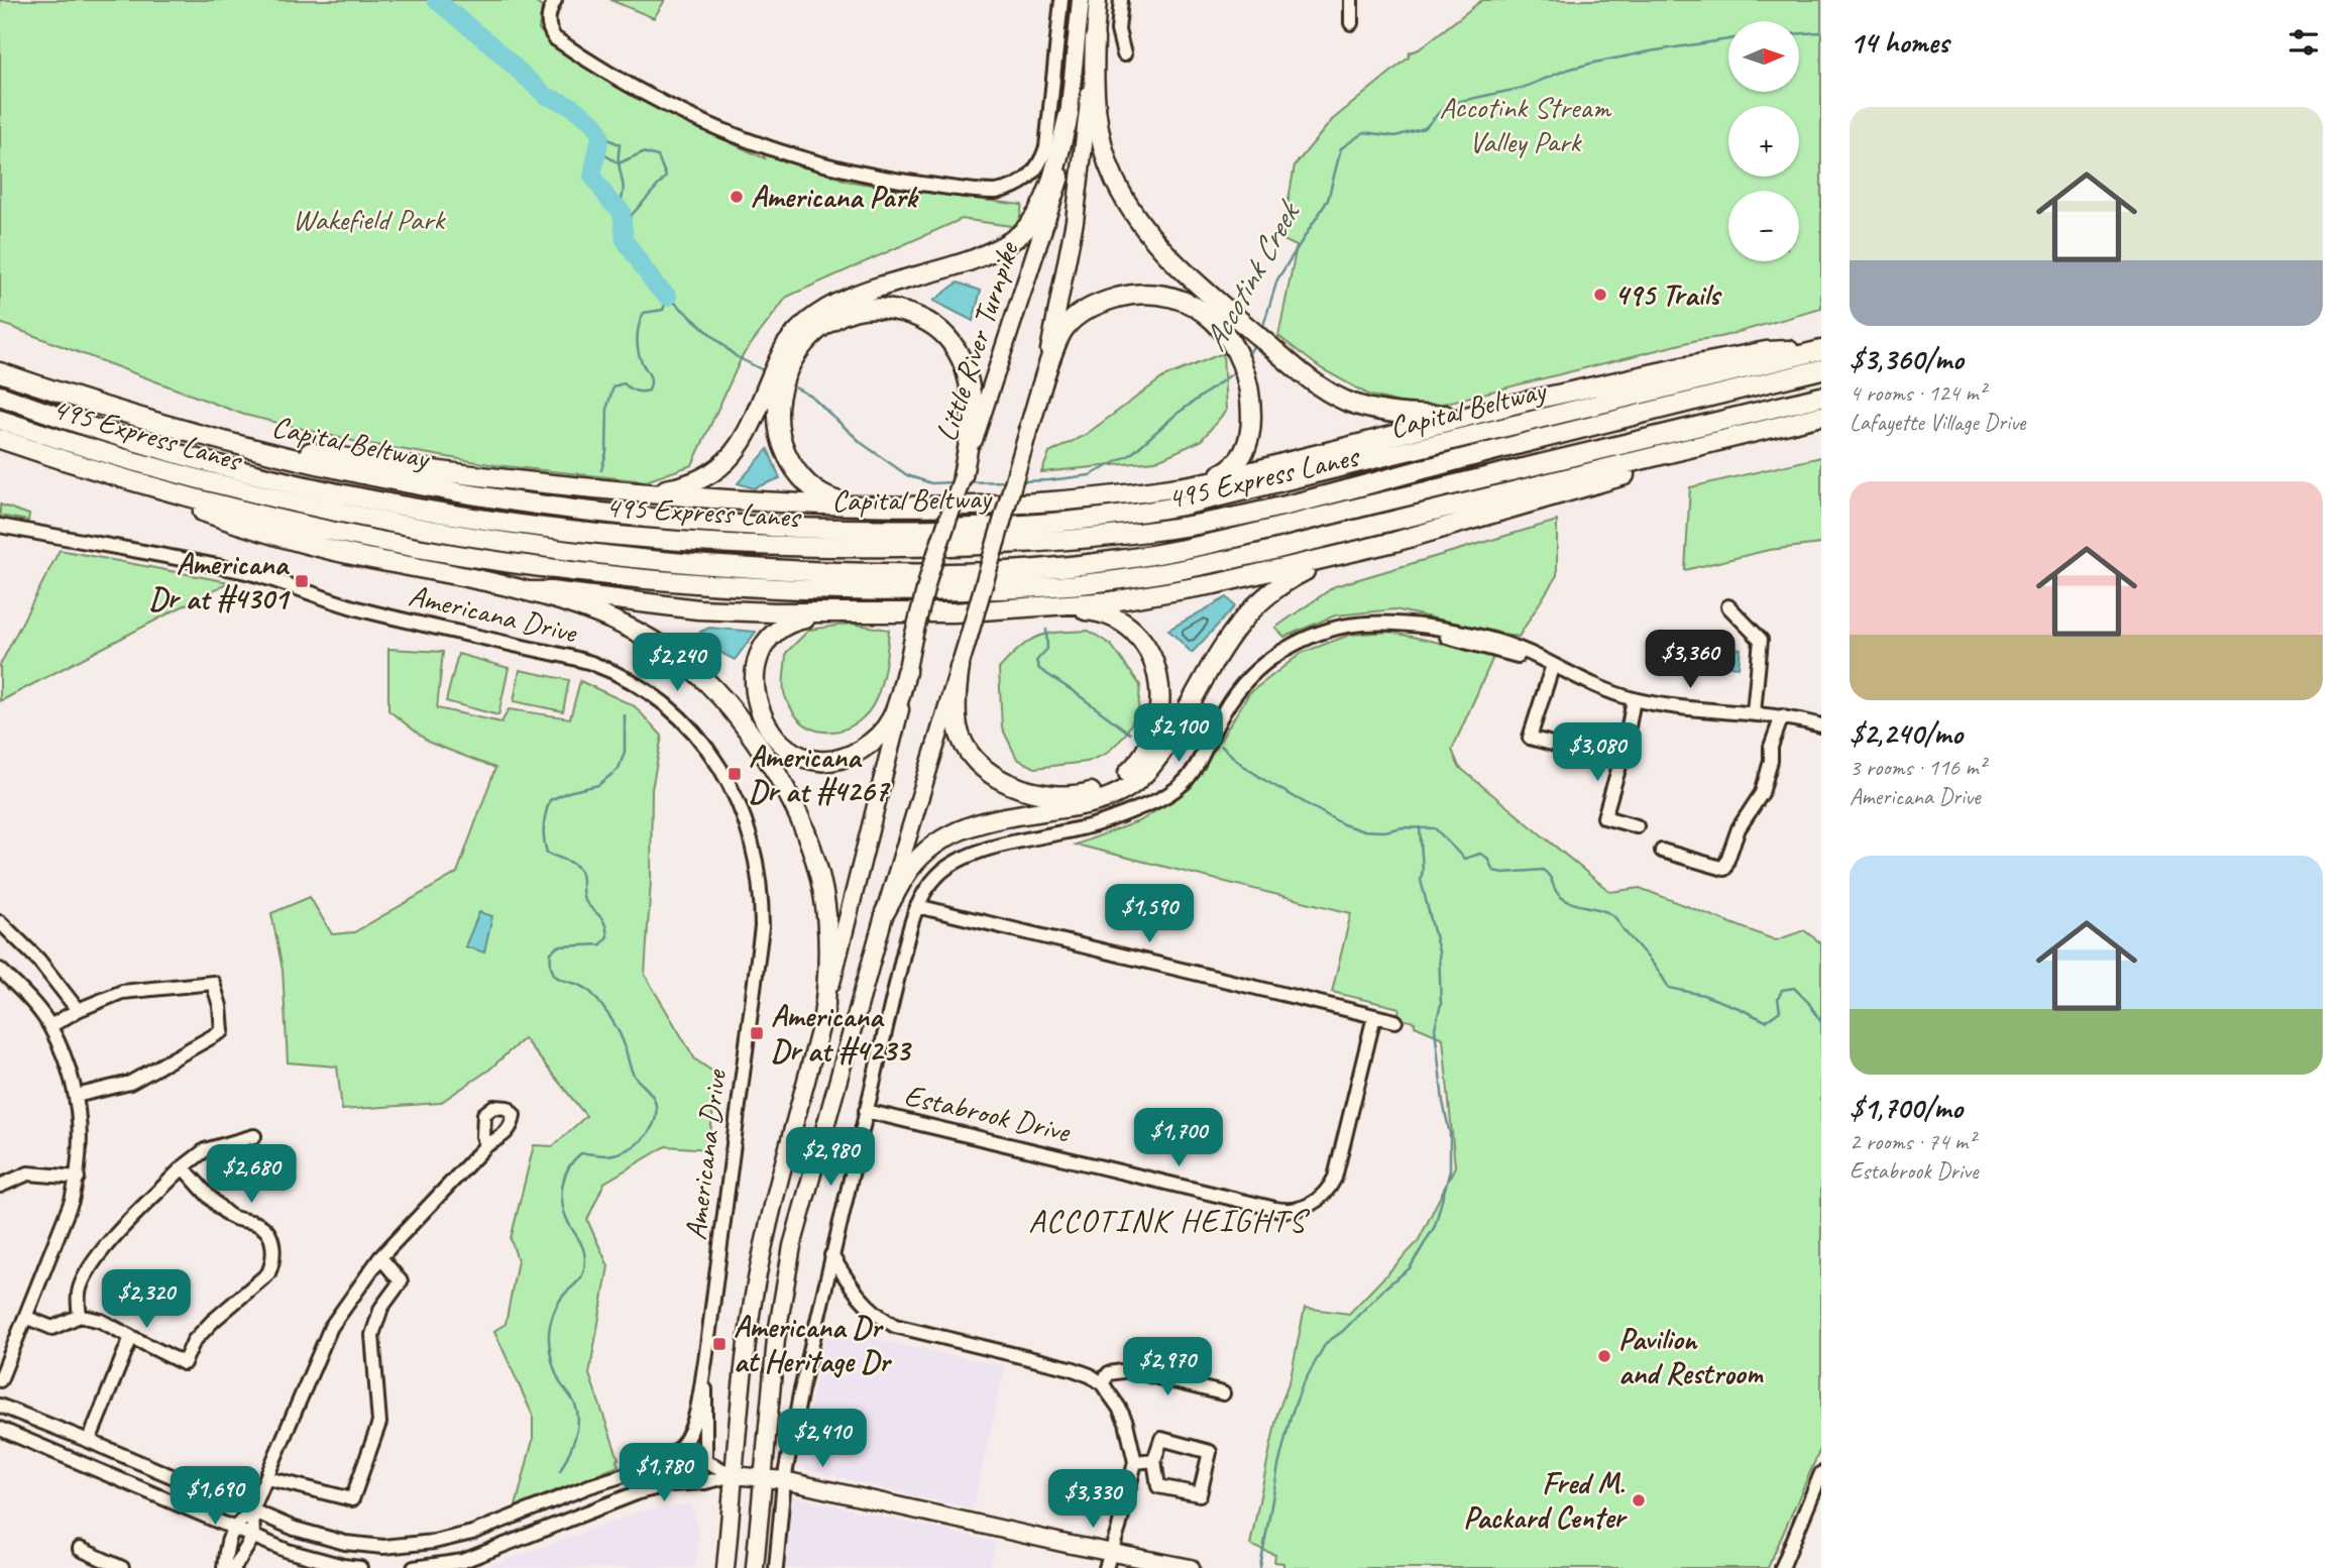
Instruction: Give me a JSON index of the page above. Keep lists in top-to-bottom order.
{
  "streets": {
    "highway": ["Capital Beltway", "495 Express Lanes"],
    "main road": ["Little River Turnpike"],
    "street": ["Americana Drive", "Estabrook Drive"]
  },
  "districts": ["ACCOTINK HEIGHTS"],
  "water": ["Accotink Creek"],
  "parks": ["Accotink Stream Valley Park", "Wakefield Park"],
  "places": {
    "other": [
      "Americana Park",
      "495 Trails",
      "Pavilion and Restroom",
      "Fred M. Packard Center"
    ],
    "transit": [
      "Americana Dr at #4301",
      "Americana Dr at #4267",
      "Americana Dr at #4233",
      "Americana Dr at Heritage Dr"
    ]
  },
  "north": "right",
  "page": {
    "heading": "14 homes",
    "map_buttons": ["+", "−"],
    "list": [
      {
        "name": "$3,360/mo",
        "note": "4 rooms · 124 m² · Lafayette Village Drive"
      },
      {
        "name": "$2,240/mo",
        "note": "3 rooms · 116 m² · Americana Drive"
      },
      {
        "name": "$1,700/mo",
        "note": "2 rooms · 74 m² · Estabrook Drive"
      }
    ],
    "price": [
      "$3,360",
      "$2,240",
      "$2,100",
      "$3,080",
      "$1,590",
      "$1,700",
      "$2,980",
      "$2,680",
      "$2,320",
      "$2,970",
      "$2,410",
      "$1,780",
      "$1,690",
      "$3,330"
    ]
  }
}
